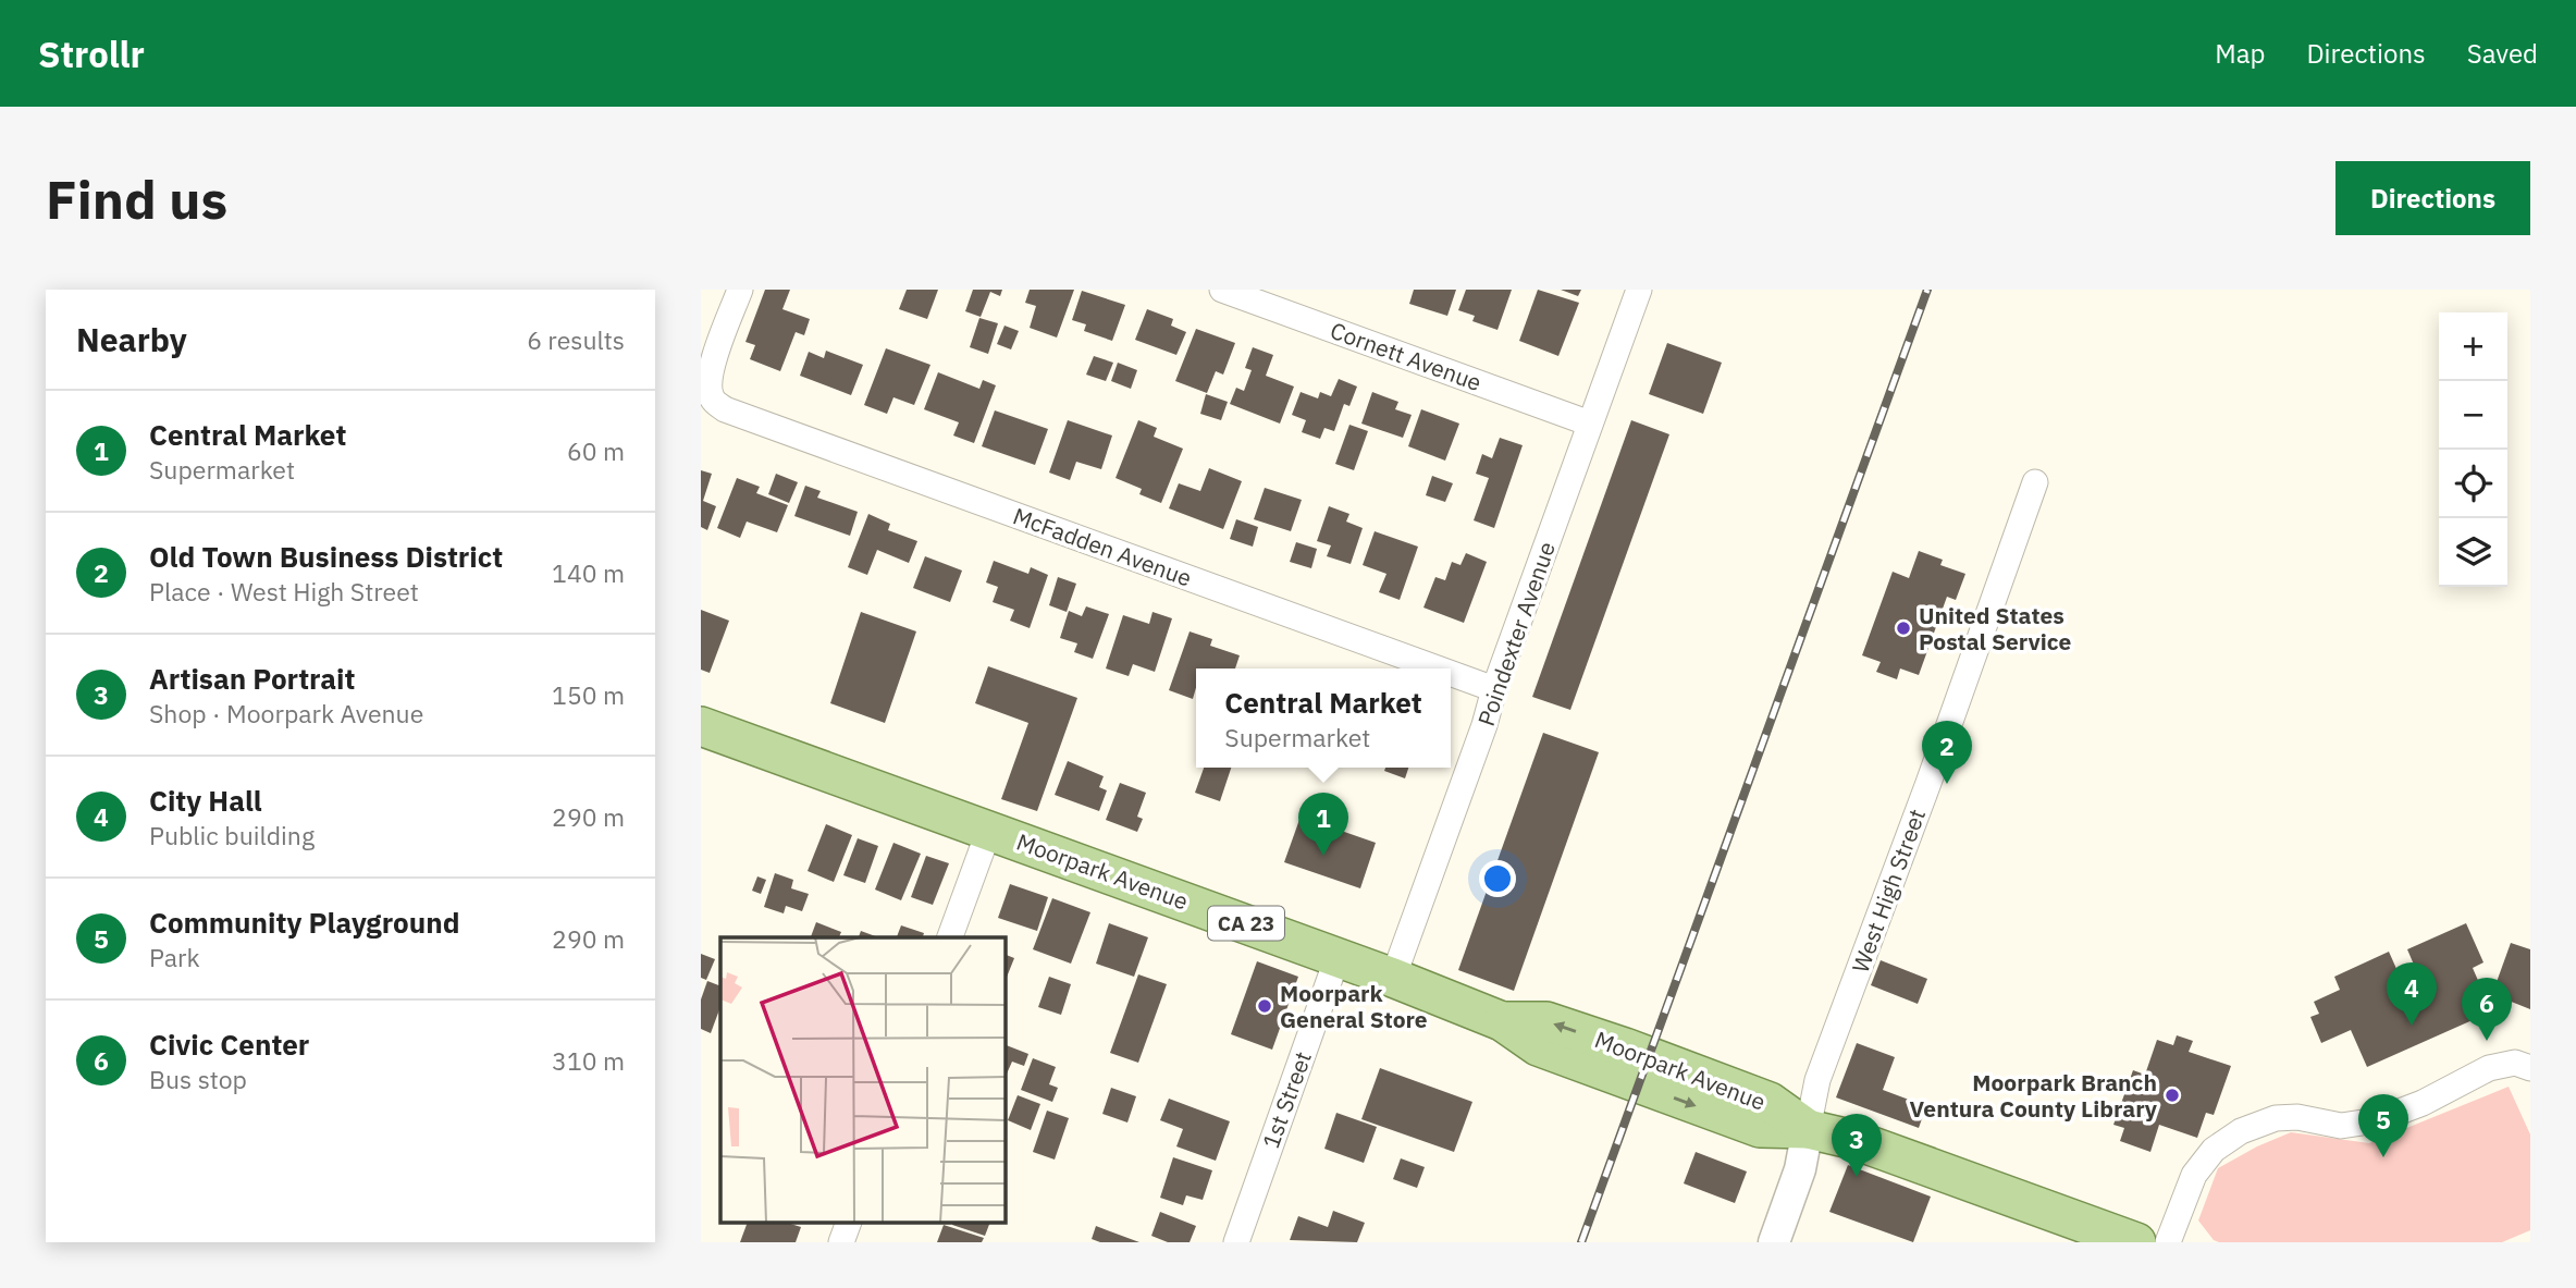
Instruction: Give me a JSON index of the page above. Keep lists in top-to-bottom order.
{
  "streets": {
    "main road": ["Moorpark Avenue", "CA 23"],
    "street": [
      "Cornett Avenue",
      "McFadden Avenue",
      "Poindexter Avenue",
      "West High Street",
      "1st Street"
    ]
  },
  "crossings": [
    ["Cornett Avenue", "Poindexter Avenue"],
    ["McFadden Avenue", "Poindexter Avenue"],
    ["Poindexter Avenue", "Moorpark Avenue"],
    ["Moorpark Avenue", "West High Street"],
    ["Moorpark Avenue", "1st Street"]
  ],
  "places": ["United States Postal Service", "Moorpark General Store", "Moorpark Branch Ventura County Library"],
  "page": {
    "header": "Strollr",
    "nav": ["Map", "Directions", "Saved"],
    "buttons": "Directions",
    "title": "Find us",
    "heading": ["Nearby", "6 results"],
    "map_buttons": ["+", "−"],
    "list": [
      {
        "mark": "1",
        "name": "Central Market",
        "note": "Supermarket",
        "value": "60 m"
      },
      {
        "mark": "2",
        "name": "Old Town Business District",
        "note": "Place · West High Street",
        "value": "140 m"
      },
      {
        "mark": "3",
        "name": "Artisan Portrait",
        "note": "Shop · Moorpark Avenue",
        "value": "150 m"
      },
      {
        "mark": "4",
        "name": "City Hall",
        "note": "Public building",
        "value": "290 m"
      },
      {
        "mark": "5",
        "name": "Community Playground",
        "note": "Park",
        "value": "290 m"
      },
      {
        "mark": "6",
        "name": "Civic Center",
        "note": "Bus stop",
        "value": "310 m"
      }
    ],
    "popup": ["Central Market", "Supermarket"],
    "pins": [
      "2",
      "1",
      "4",
      "6",
      "5",
      "3"
    ]
  }
}
